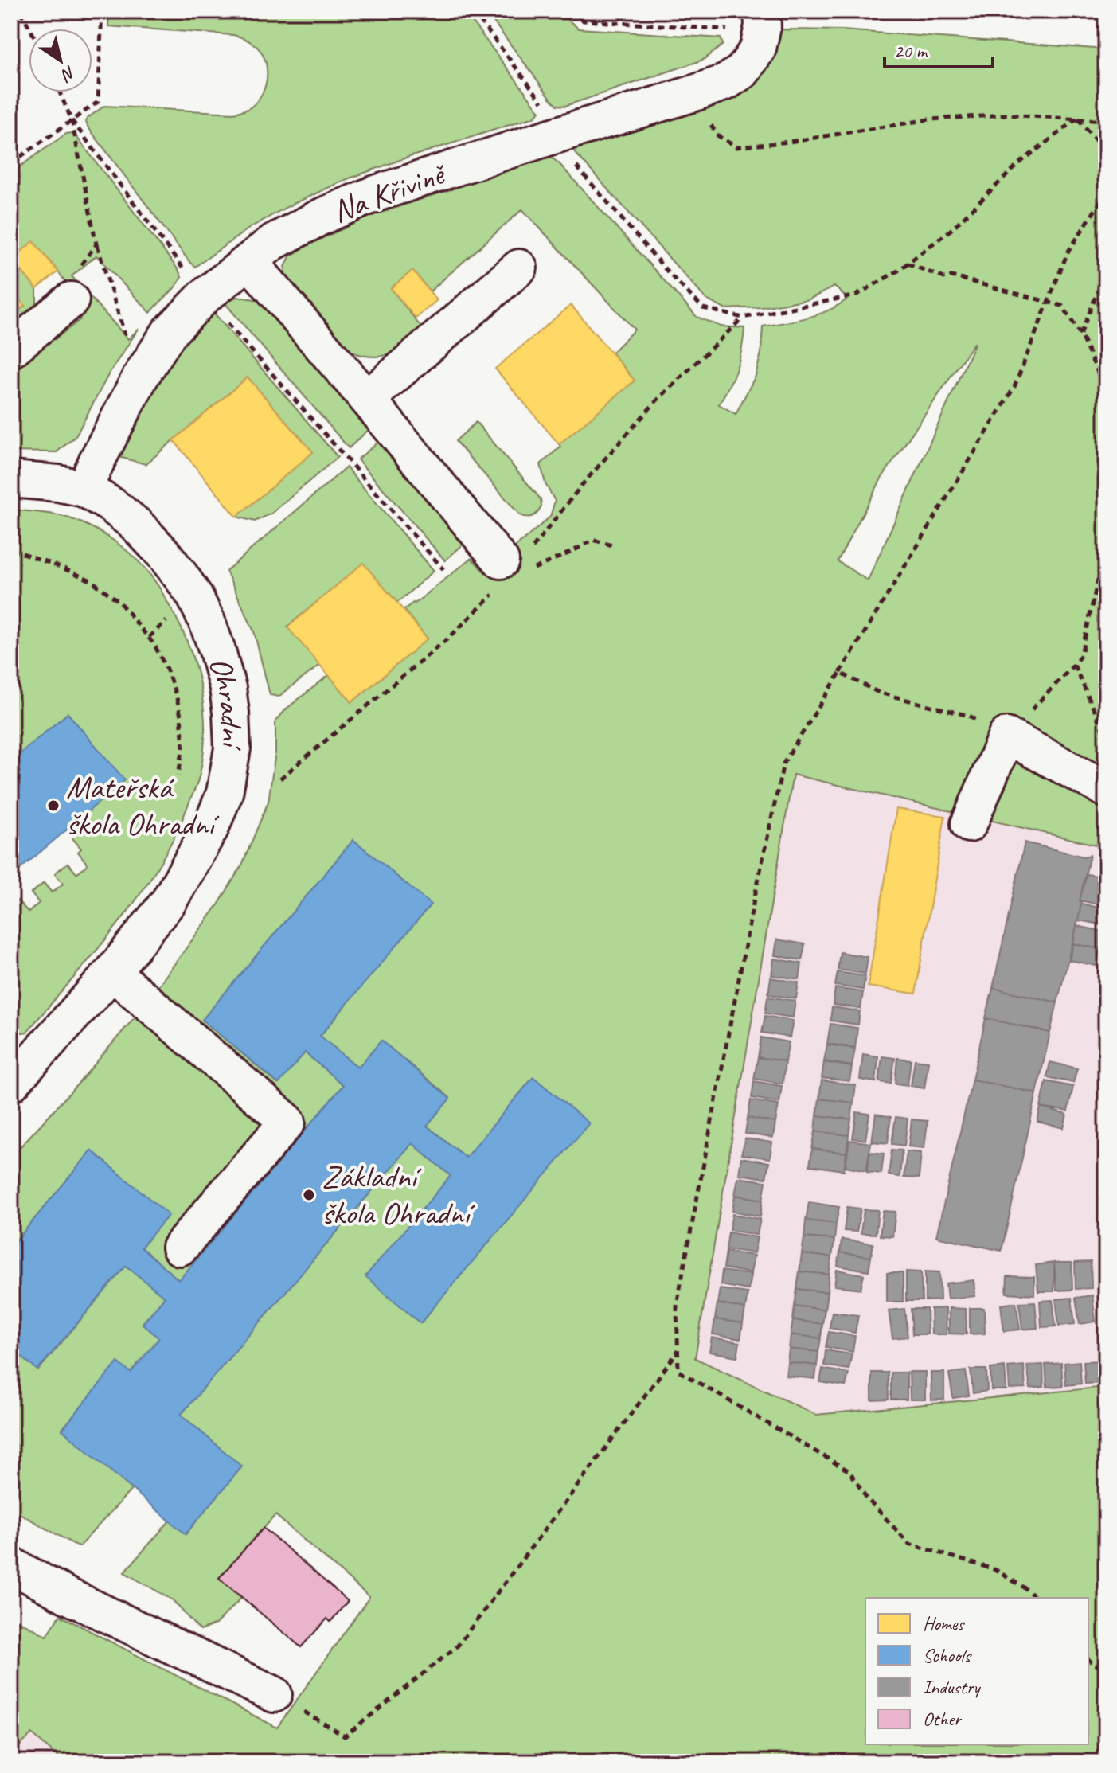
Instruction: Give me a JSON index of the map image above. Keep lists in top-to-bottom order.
{
  "streets": {
    "street": ["Na Křivině", "Ohradní"]
  },
  "crossings": [
    ["Na Křivině", "Ohradní"]
  ],
  "places": ["Mateřská škola Ohradní", "Základní škola Ohradní"],
  "legend": [
    "Homes",
    "Schools",
    "Industry",
    "Other"
  ],
  "scale_bar": "20 m",
  "north": "bottom right"
}
